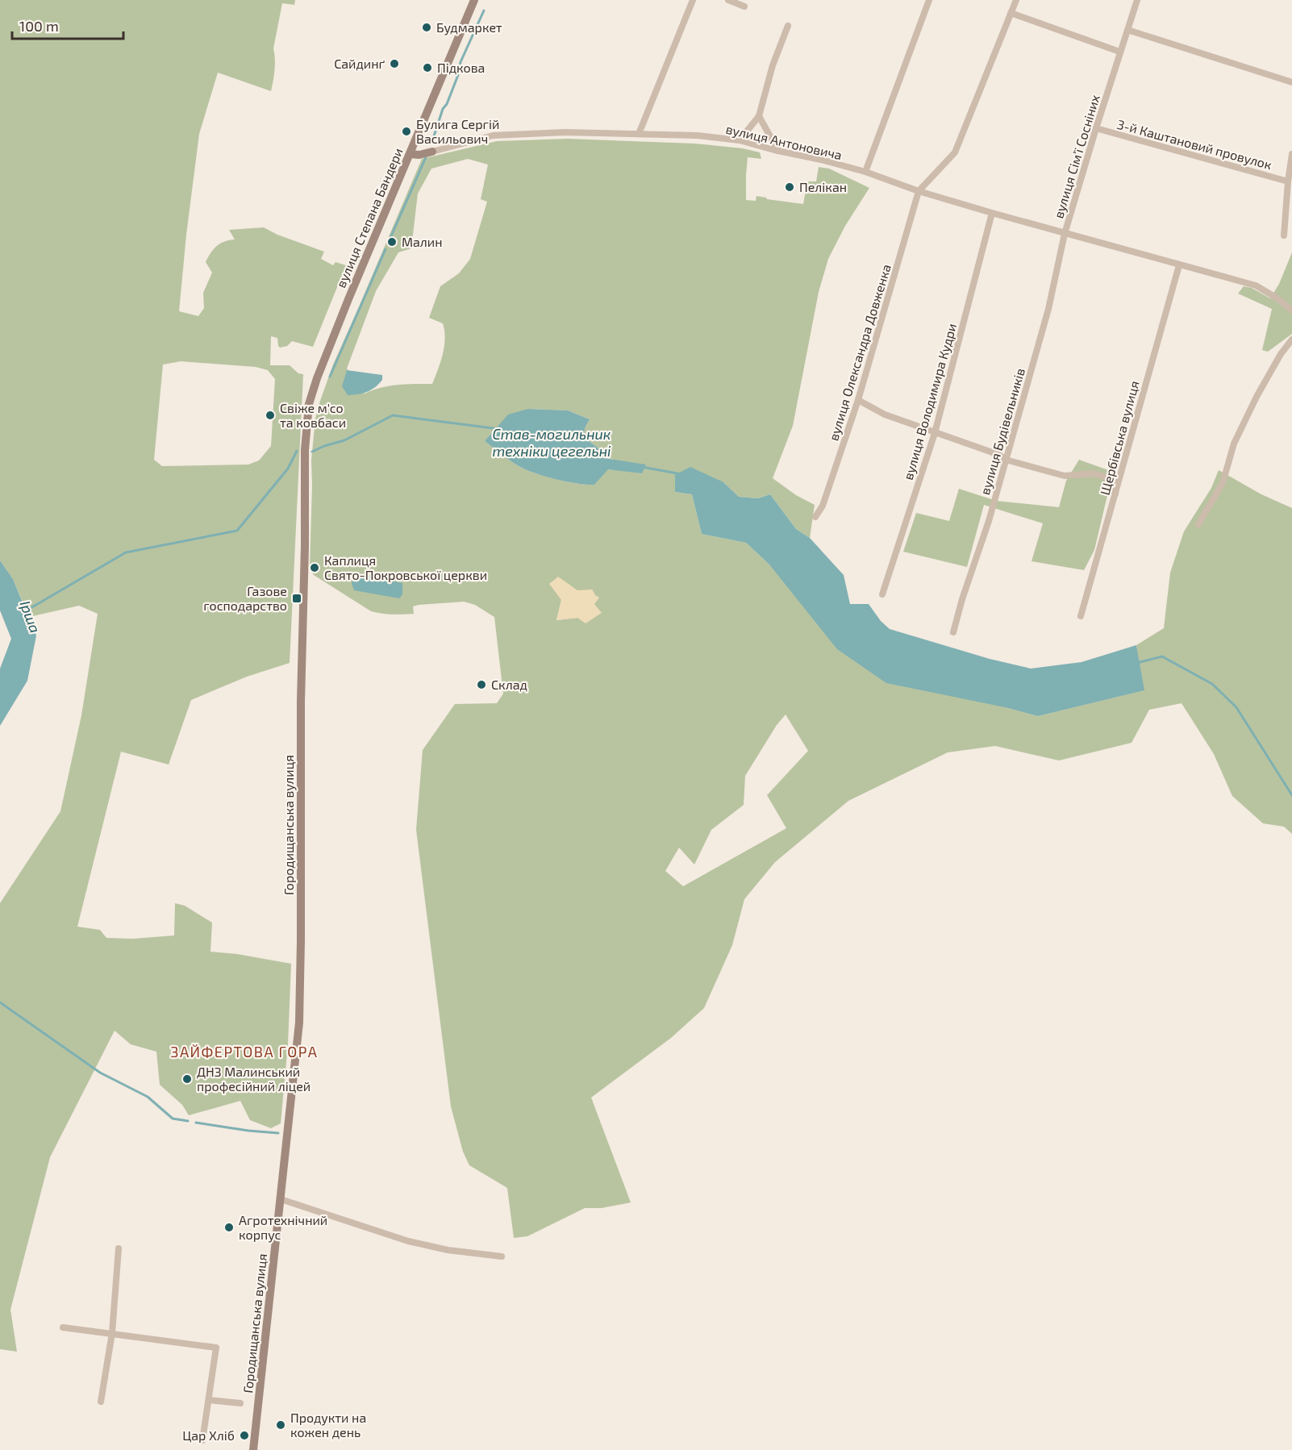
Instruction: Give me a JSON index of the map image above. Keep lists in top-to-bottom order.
{
  "streets": {
    "street": [
      "вулиця Антоновича",
      "3-й Каштановий провулок",
      "вулиця Сім’ї Сосніних",
      "вулиця Степана Бандери",
      "вулиця Олександра Довженка",
      "вулиця Володимира Кудри",
      "вулиця Будівельників",
      "Щербівська вулиця",
      "Городищанська вулиця"
    ]
  },
  "crossings": [
    ["вулиця Антоновича", "вулиця Сім’ї Сосніних"],
    ["вулиця Антоновича", "вулиця Олександра Довженка"],
    ["вулиця Антоновича", "вулиця Володимира Кудри"],
    ["вулиця Антоновича", "вулиця Будівельників"],
    ["3-й Каштановий провулок", "вулиця Сім’ї Сосніних"],
    ["вулиця Сім’ї Сосніних", "вулиця Будівельників"],
    ["вулиця Сім’ї Сосніних", "Щербівська вулиця"],
    ["вулиця Степана Бандери", "Городищанська вулиця"]
  ],
  "districts": ["ЗАЙФЕРТОВА ГОРА"],
  "water": ["Став-могильник техніки цегельні", "Ірша"],
  "places": {
    "other": [
      "Будмаркет",
      "Сайдинґ",
      "Підкова",
      "Булига Сергій Васильович",
      "Пелікан",
      "Малин",
      "Свіже м'со та ковбаси",
      "Каплиця Свято-Покровської церкви",
      "Склад",
      "ДНЗ Малинський професійний ліцей",
      "Агротехнічний корпус",
      "Продукти на кожен день",
      "Цар Хліб"
    ],
    "transit": ["Газове господарство"]
  },
  "scale_bar": "100 m"
}
